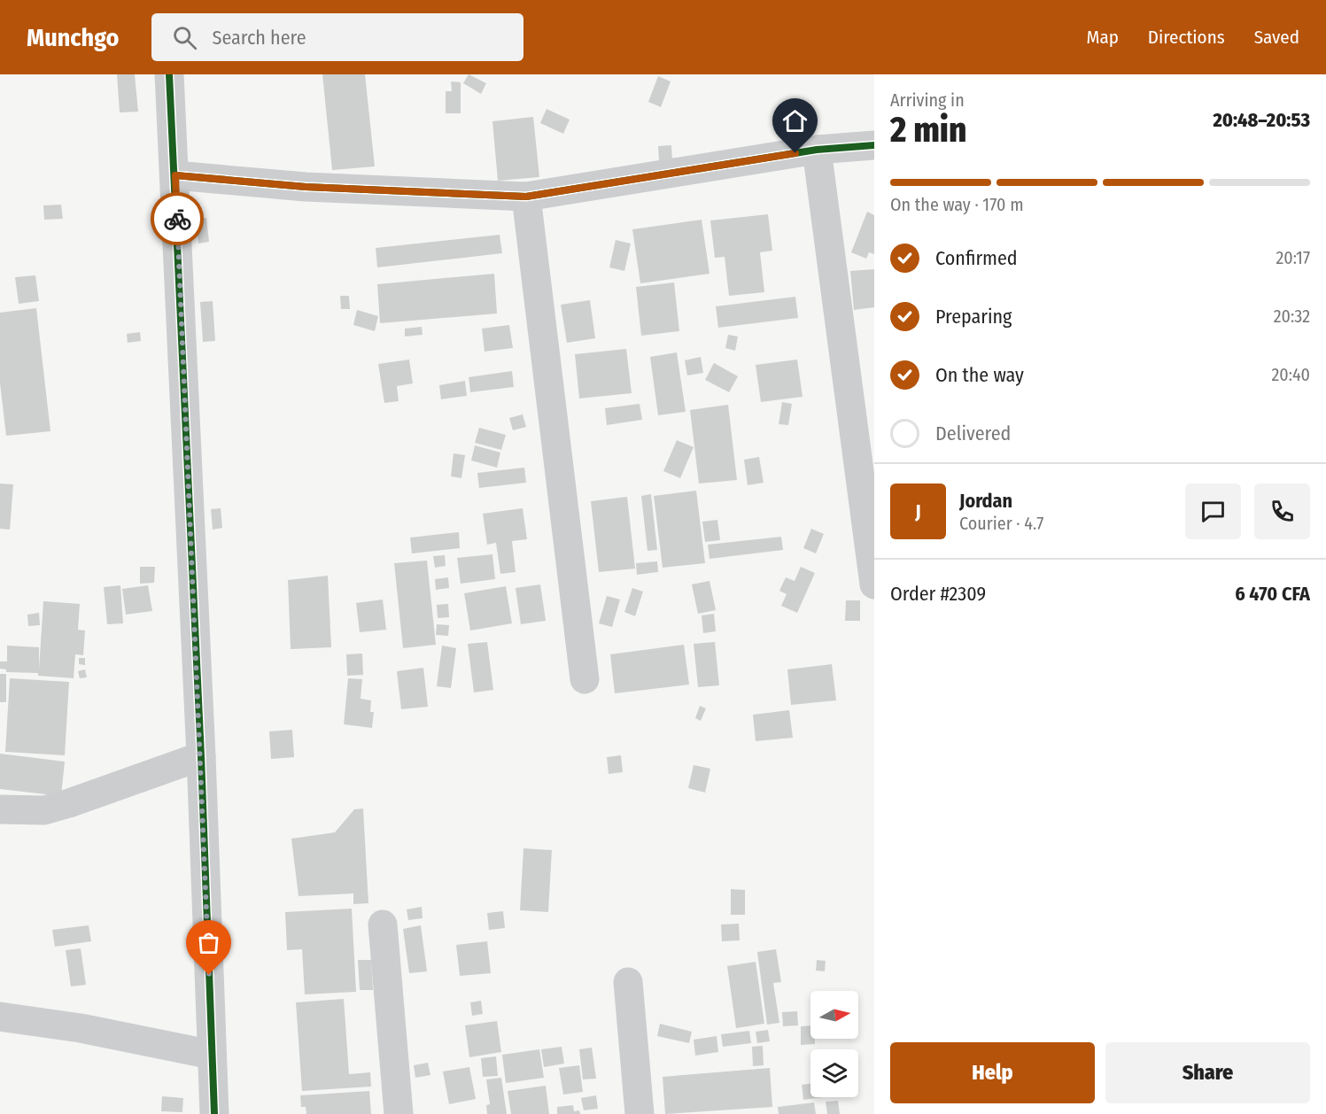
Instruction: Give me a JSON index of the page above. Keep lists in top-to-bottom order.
{
  "north": "right",
  "page": {
    "header": "Munchgo",
    "search": "Search here",
    "nav": ["Map", "Directions", "Saved"],
    "heading": ["2 min", "Arriving in", "20:48–20:53"],
    "panel": [
      "Jordan",
      "Courier · 4.7",
      "Order #2309",
      "6 470 CFA"
    ],
    "bar": "On the way · 170 m",
    "list": [
      ["Confirmed", "20:17"],
      ["Preparing", "20:32"],
      ["On the way", "20:40"],
      "Delivered"
    ],
    "round": "J",
    "buttons": ["Help", "Share"]
  }
}
